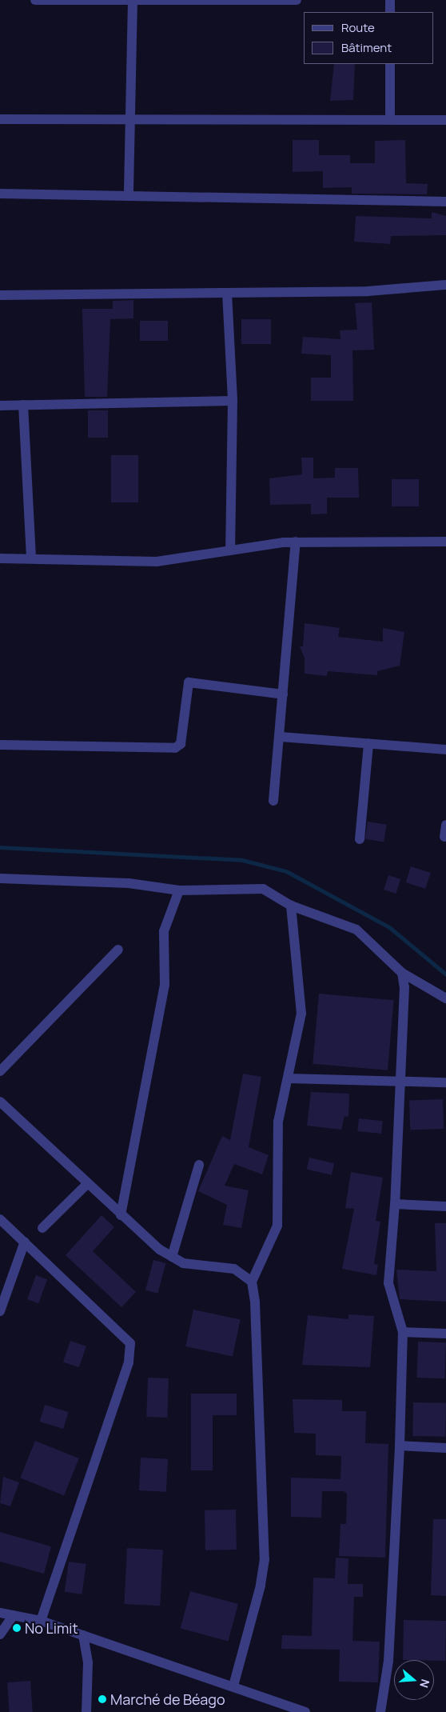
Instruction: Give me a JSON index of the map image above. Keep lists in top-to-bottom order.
{
  "places": ["No Limit", "Marché de Béago"],
  "legend": ["Route", "Bâtiment"],
  "north": "right"
}
